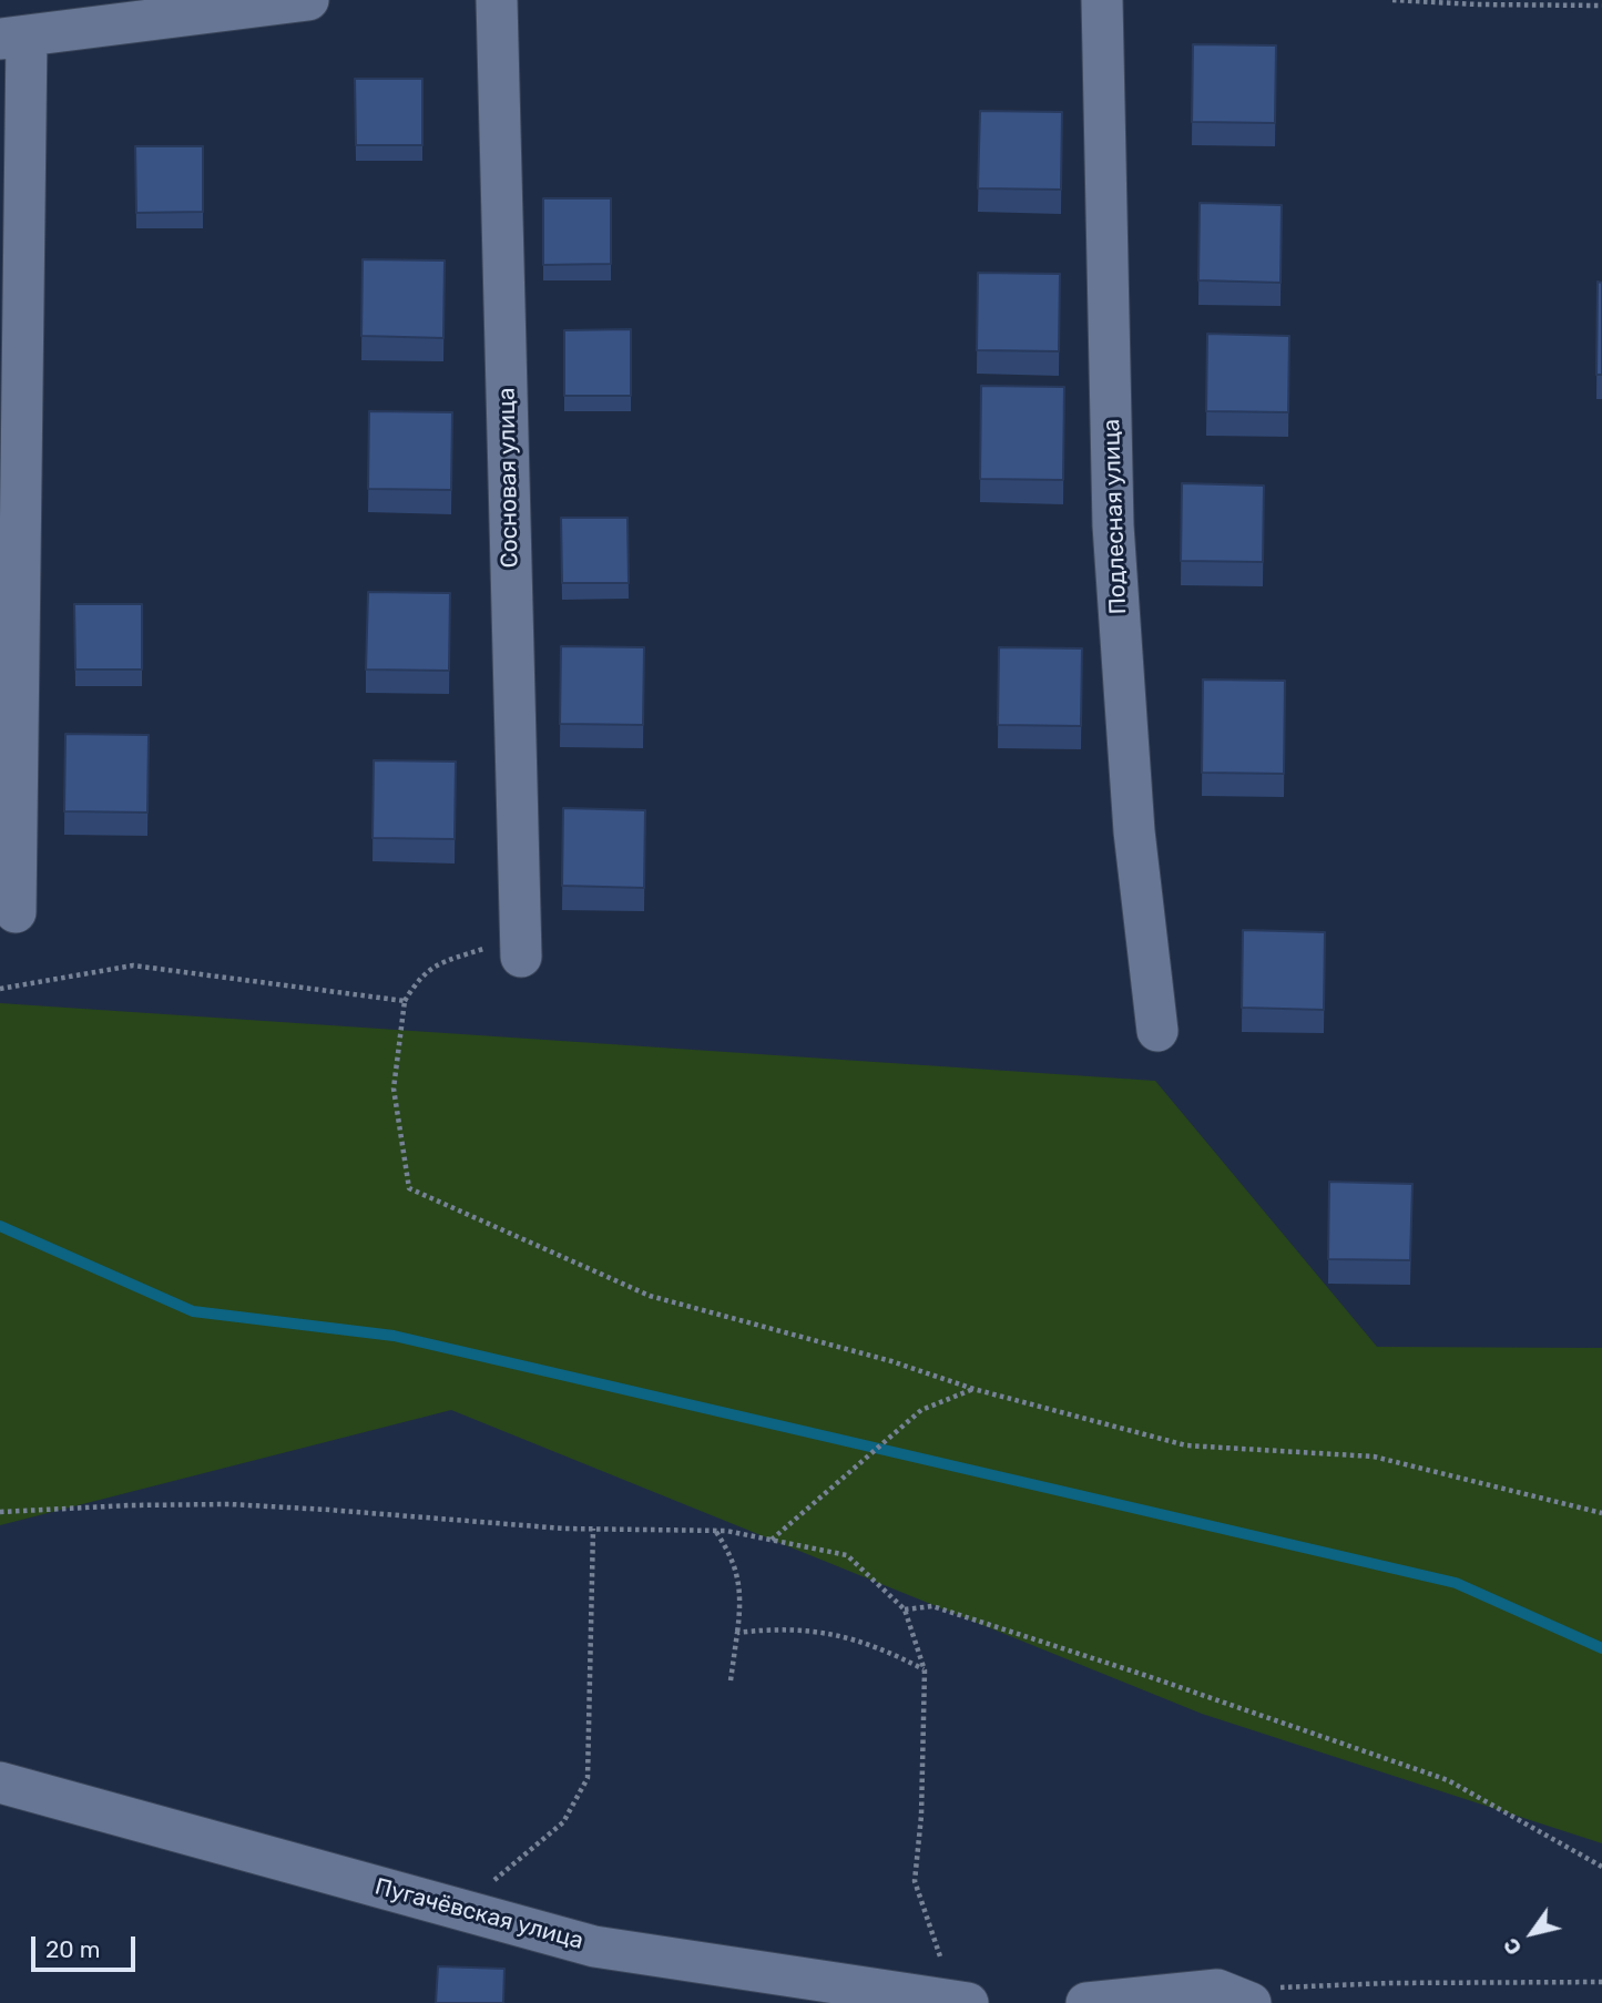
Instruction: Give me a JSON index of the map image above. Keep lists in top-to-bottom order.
{
  "streets": {
    "street": ["Сосновая улица", "Подлесная улица", "Пугачёвская улица"]
  },
  "scale_bar": "20 m",
  "north": "bottom left"
}
